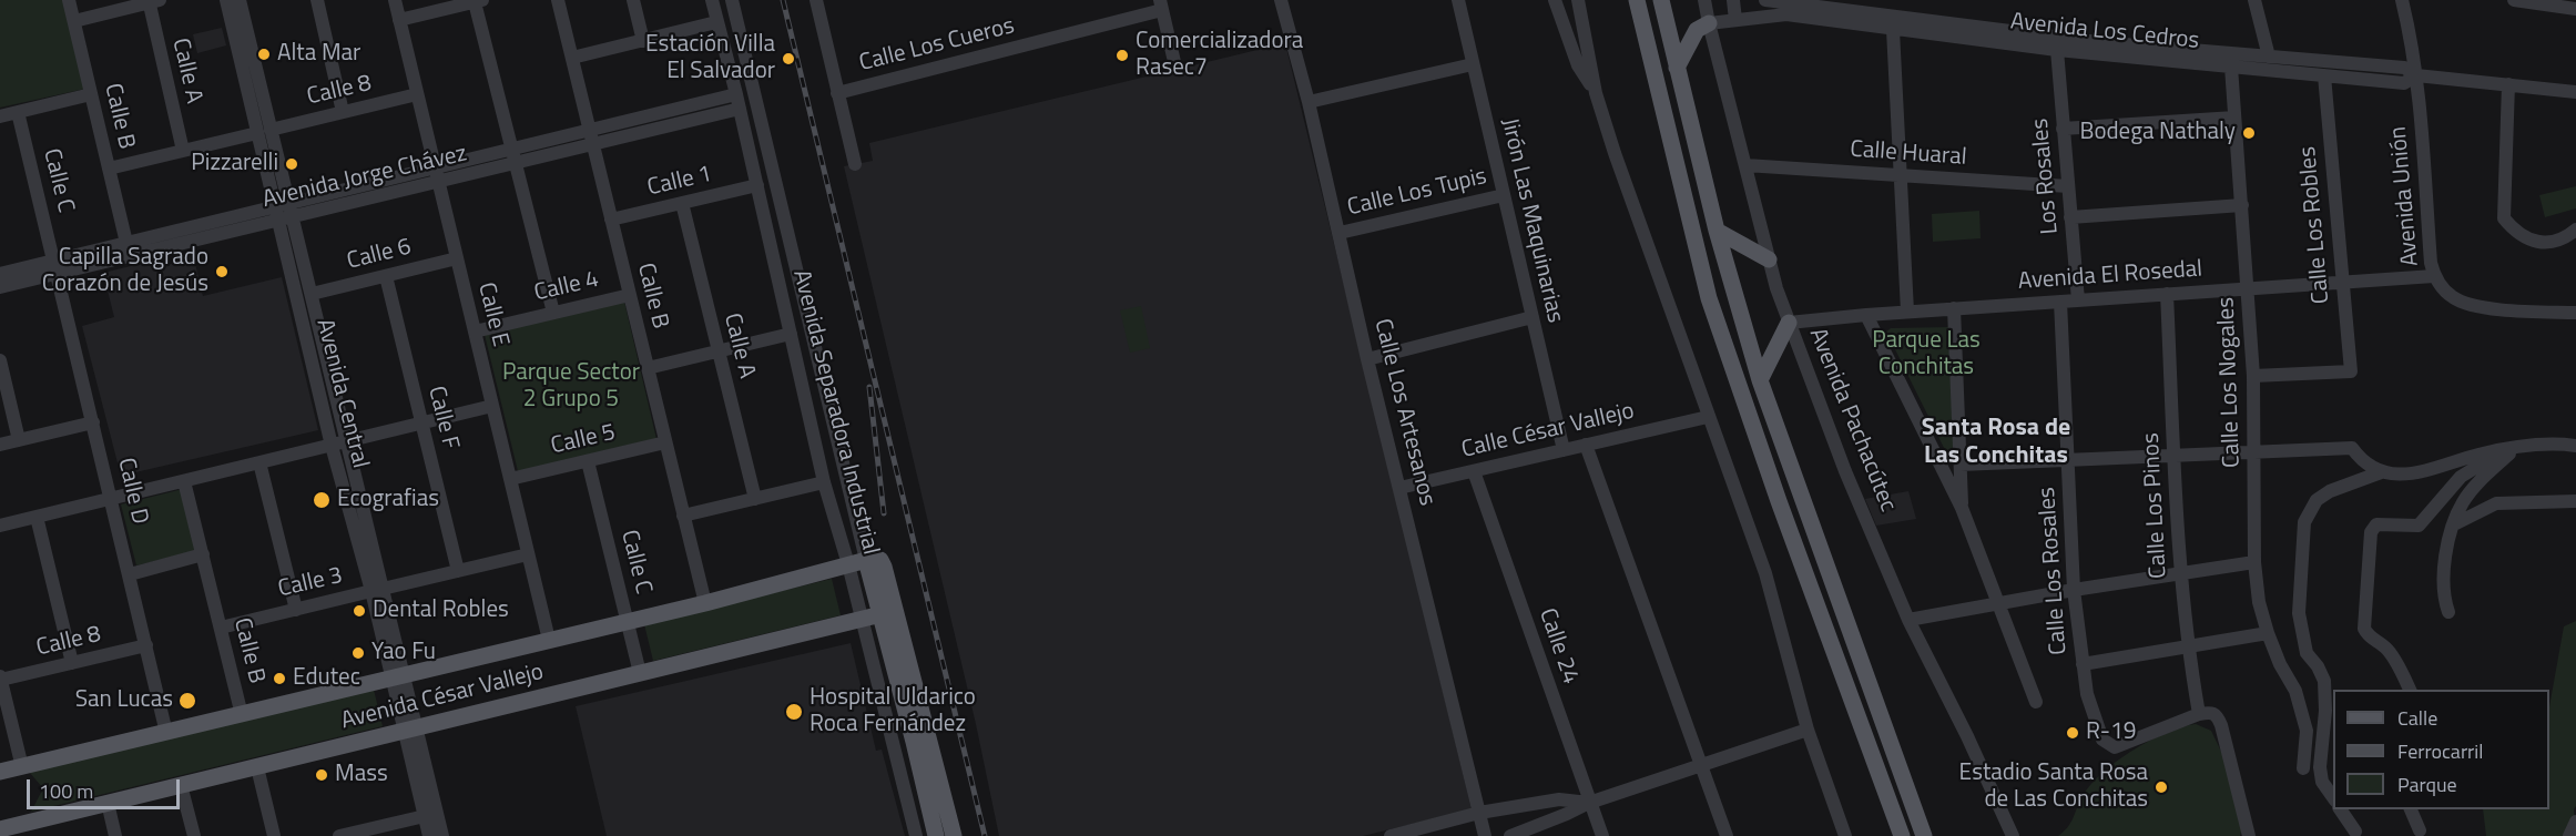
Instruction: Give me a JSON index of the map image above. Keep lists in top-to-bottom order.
{
  "streets": {
    "main road": ["Avenida Separadora Industrial", "Avenida César Vallejo"],
    "street": [
      "Avenida Los Cedros",
      "Calle Los Cueros",
      "Calle A",
      "Calle 8",
      "Calle B",
      "Calle Huaral",
      "Los Rosales",
      "Avenida Jorge Chávez",
      "Calle C",
      "Calle 1",
      "Calle Los Tupis",
      "Avenida Unión",
      "Jirón Las Maquinarias",
      "Calle Los Robles",
      "Calle 6",
      "Avenida El Rosedal",
      "Calle 4",
      "Calle E",
      "Calle Los Nogales",
      "Avenida Central",
      "Calle Los Artesanos",
      "Calle F",
      "Avenida Pachacútec",
      "Calle César Vallejo",
      "Calle 5",
      "Calle D",
      "Calle Los Pinos",
      "Calle Los Rosales",
      "Calle 3",
      "Calle 24"
    ]
  },
  "crossings": [
    ["Avenida Los Cedros", "Los Rosales"],
    ["Avenida Los Cedros", "Avenida Unión"],
    ["Avenida Los Cedros", "Calle Los Robles"],
    ["Avenida Los Cedros", "Calle Los Nogales"],
    ["Avenida Los Cedros", "Avenida Pachacútec"],
    ["Calle A", "Calle 1"],
    ["Calle 8", "Calle E"],
    ["Calle 8", "Avenida Central"],
    ["Calle 8", "Calle D"],
    ["Calle B", "Avenida Jorge Chávez"],
    ["Calle B", "Calle 1"],
    ["Calle B", "Calle 4"],
    ["Calle B", "Calle 5"],
    ["Calle B", "Calle 3"],
    ["Calle B", "Avenida César Vallejo"],
    ["Calle Huaral", "Los Rosales"],
    ["Calle Huaral", "Avenida Pachacútec"],
    ["Los Rosales", "Avenida El Rosedal"],
    ["Avenida Jorge Chávez", "Calle C"],
    ["Avenida Jorge Chávez", "Calle E"],
    ["Avenida Jorge Chávez", "Avenida Central"],
    ["Avenida Jorge Chávez", "Avenida Separadora Industrial"],
    ["Avenida Jorge Chávez", "Calle D"],
    ["Calle C", "Calle 5"],
    ["Calle C", "Calle D"],
    ["Calle C", "Avenida César Vallejo"],
    ["Calle 1", "Avenida Separadora Industrial"],
    ["Calle Los Tupis", "Jirón Las Maquinarias"],
    ["Calle Los Tupis", "Calle Los Artesanos"],
    ["Avenida Unión", "Avenida El Rosedal"],
    ["Jirón Las Maquinarias", "Calle César Vallejo"],
    ["Calle Los Robles", "Avenida El Rosedal"],
    ["Calle Los Robles", "Calle Los Nogales"],
    ["Calle 6", "Calle E"],
    ["Calle 6", "Avenida Central"],
    ["Calle 6", "Calle F"],
    ["Avenida El Rosedal", "Calle Los Nogales"],
    ["Avenida El Rosedal", "Avenida Pachacútec"],
    ["Avenida El Rosedal", "Calle Los Pinos"],
    ["Avenida El Rosedal", "Calle Los Rosales"],
    ["Calle 4", "Calle E"],
    ["Calle E", "Calle 5"],
    ["Calle E", "Avenida César Vallejo"],
    ["Avenida Central", "Calle 3"],
    ["Avenida Central", "Avenida César Vallejo"],
    ["Avenida Separadora Industrial", "Avenida César Vallejo"],
    ["Calle Los Artesanos", "Calle César Vallejo"],
    ["Calle César Vallejo", "Calle 24"],
    ["Calle D", "Avenida César Vallejo"],
    ["Calle Los Pinos", "Calle Los Rosales"]
  ],
  "districts": ["Santa Rosa de Las Conchitas"],
  "parks": ["Parque Las Conchitas", "Parque Sector 2 Grupo 5"],
  "places": [
    "Alta Mar",
    "Comercializadora Rasec7",
    "Estación Villa El Salvador",
    "Bodega Nathaly",
    "Pizzarelli",
    "Capilla Sagrado Corazón de Jesús",
    "Ecografias",
    "Dental Robles",
    "Yao Fu",
    "Edutec",
    "San Lucas",
    "Hospital Uldarico Roca Fernández",
    "R-19",
    "Mass",
    "Estadio Santa Rosa de Las Conchitas"
  ],
  "legend": ["Calle", "Ferrocarril", "Parque"],
  "scale_bar": "100 m"
}
